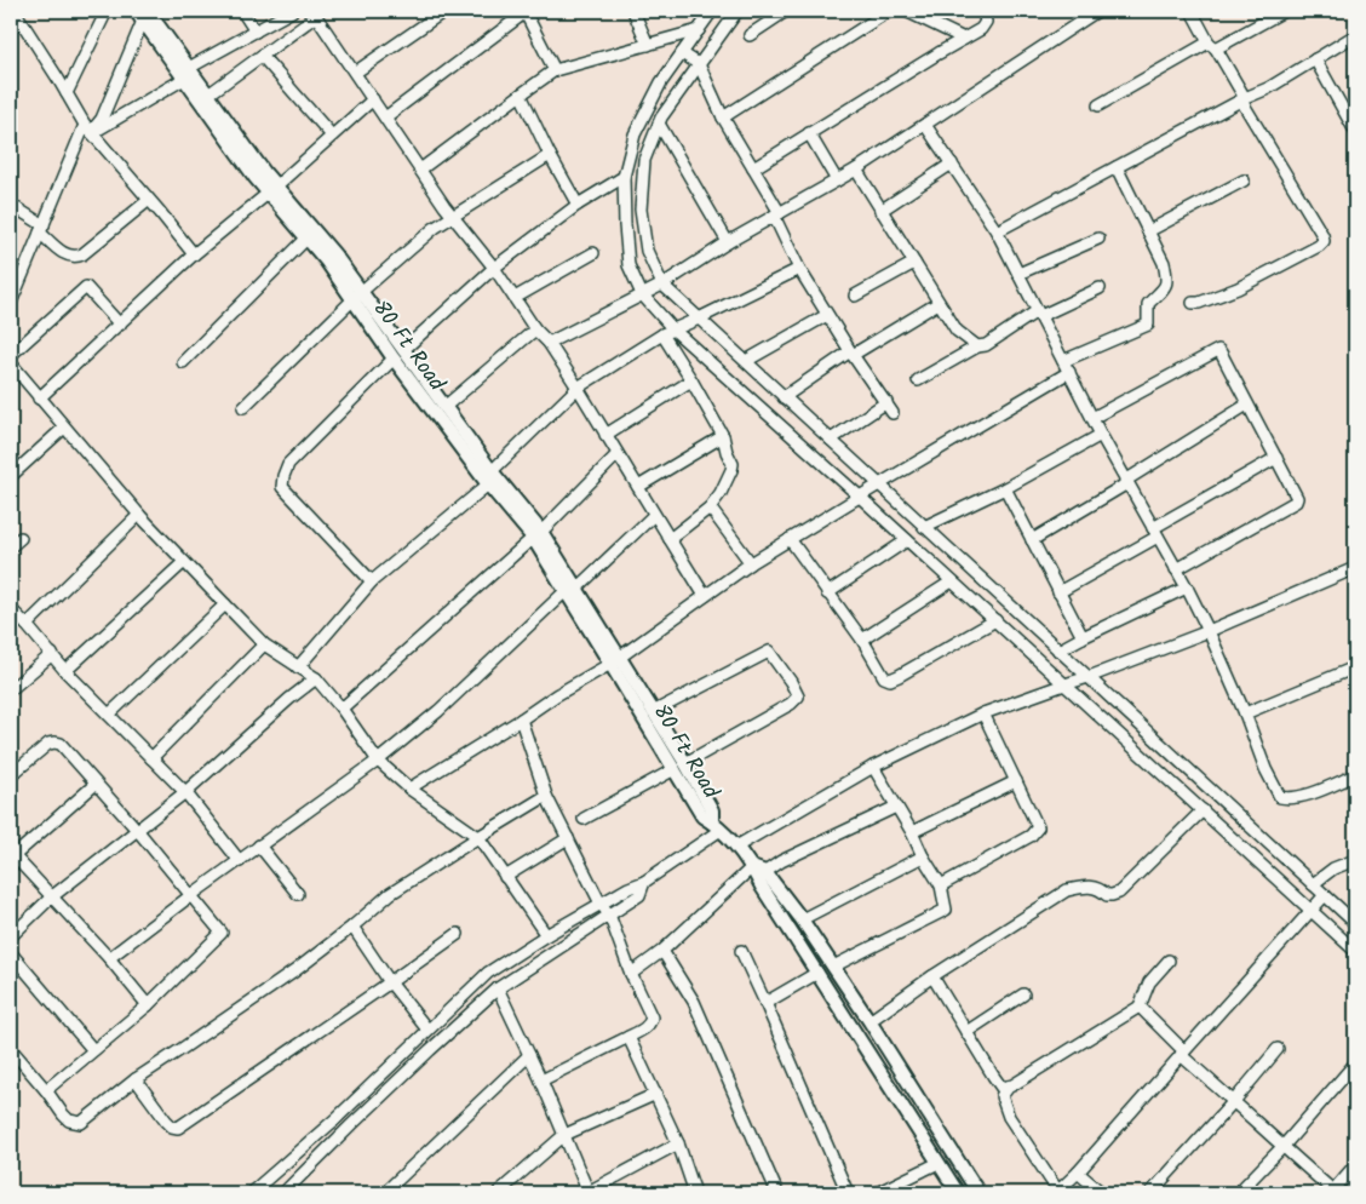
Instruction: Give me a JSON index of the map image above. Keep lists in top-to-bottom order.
{
  "streets": {
    "main road": ["80 Ft Road"]
  }
}
